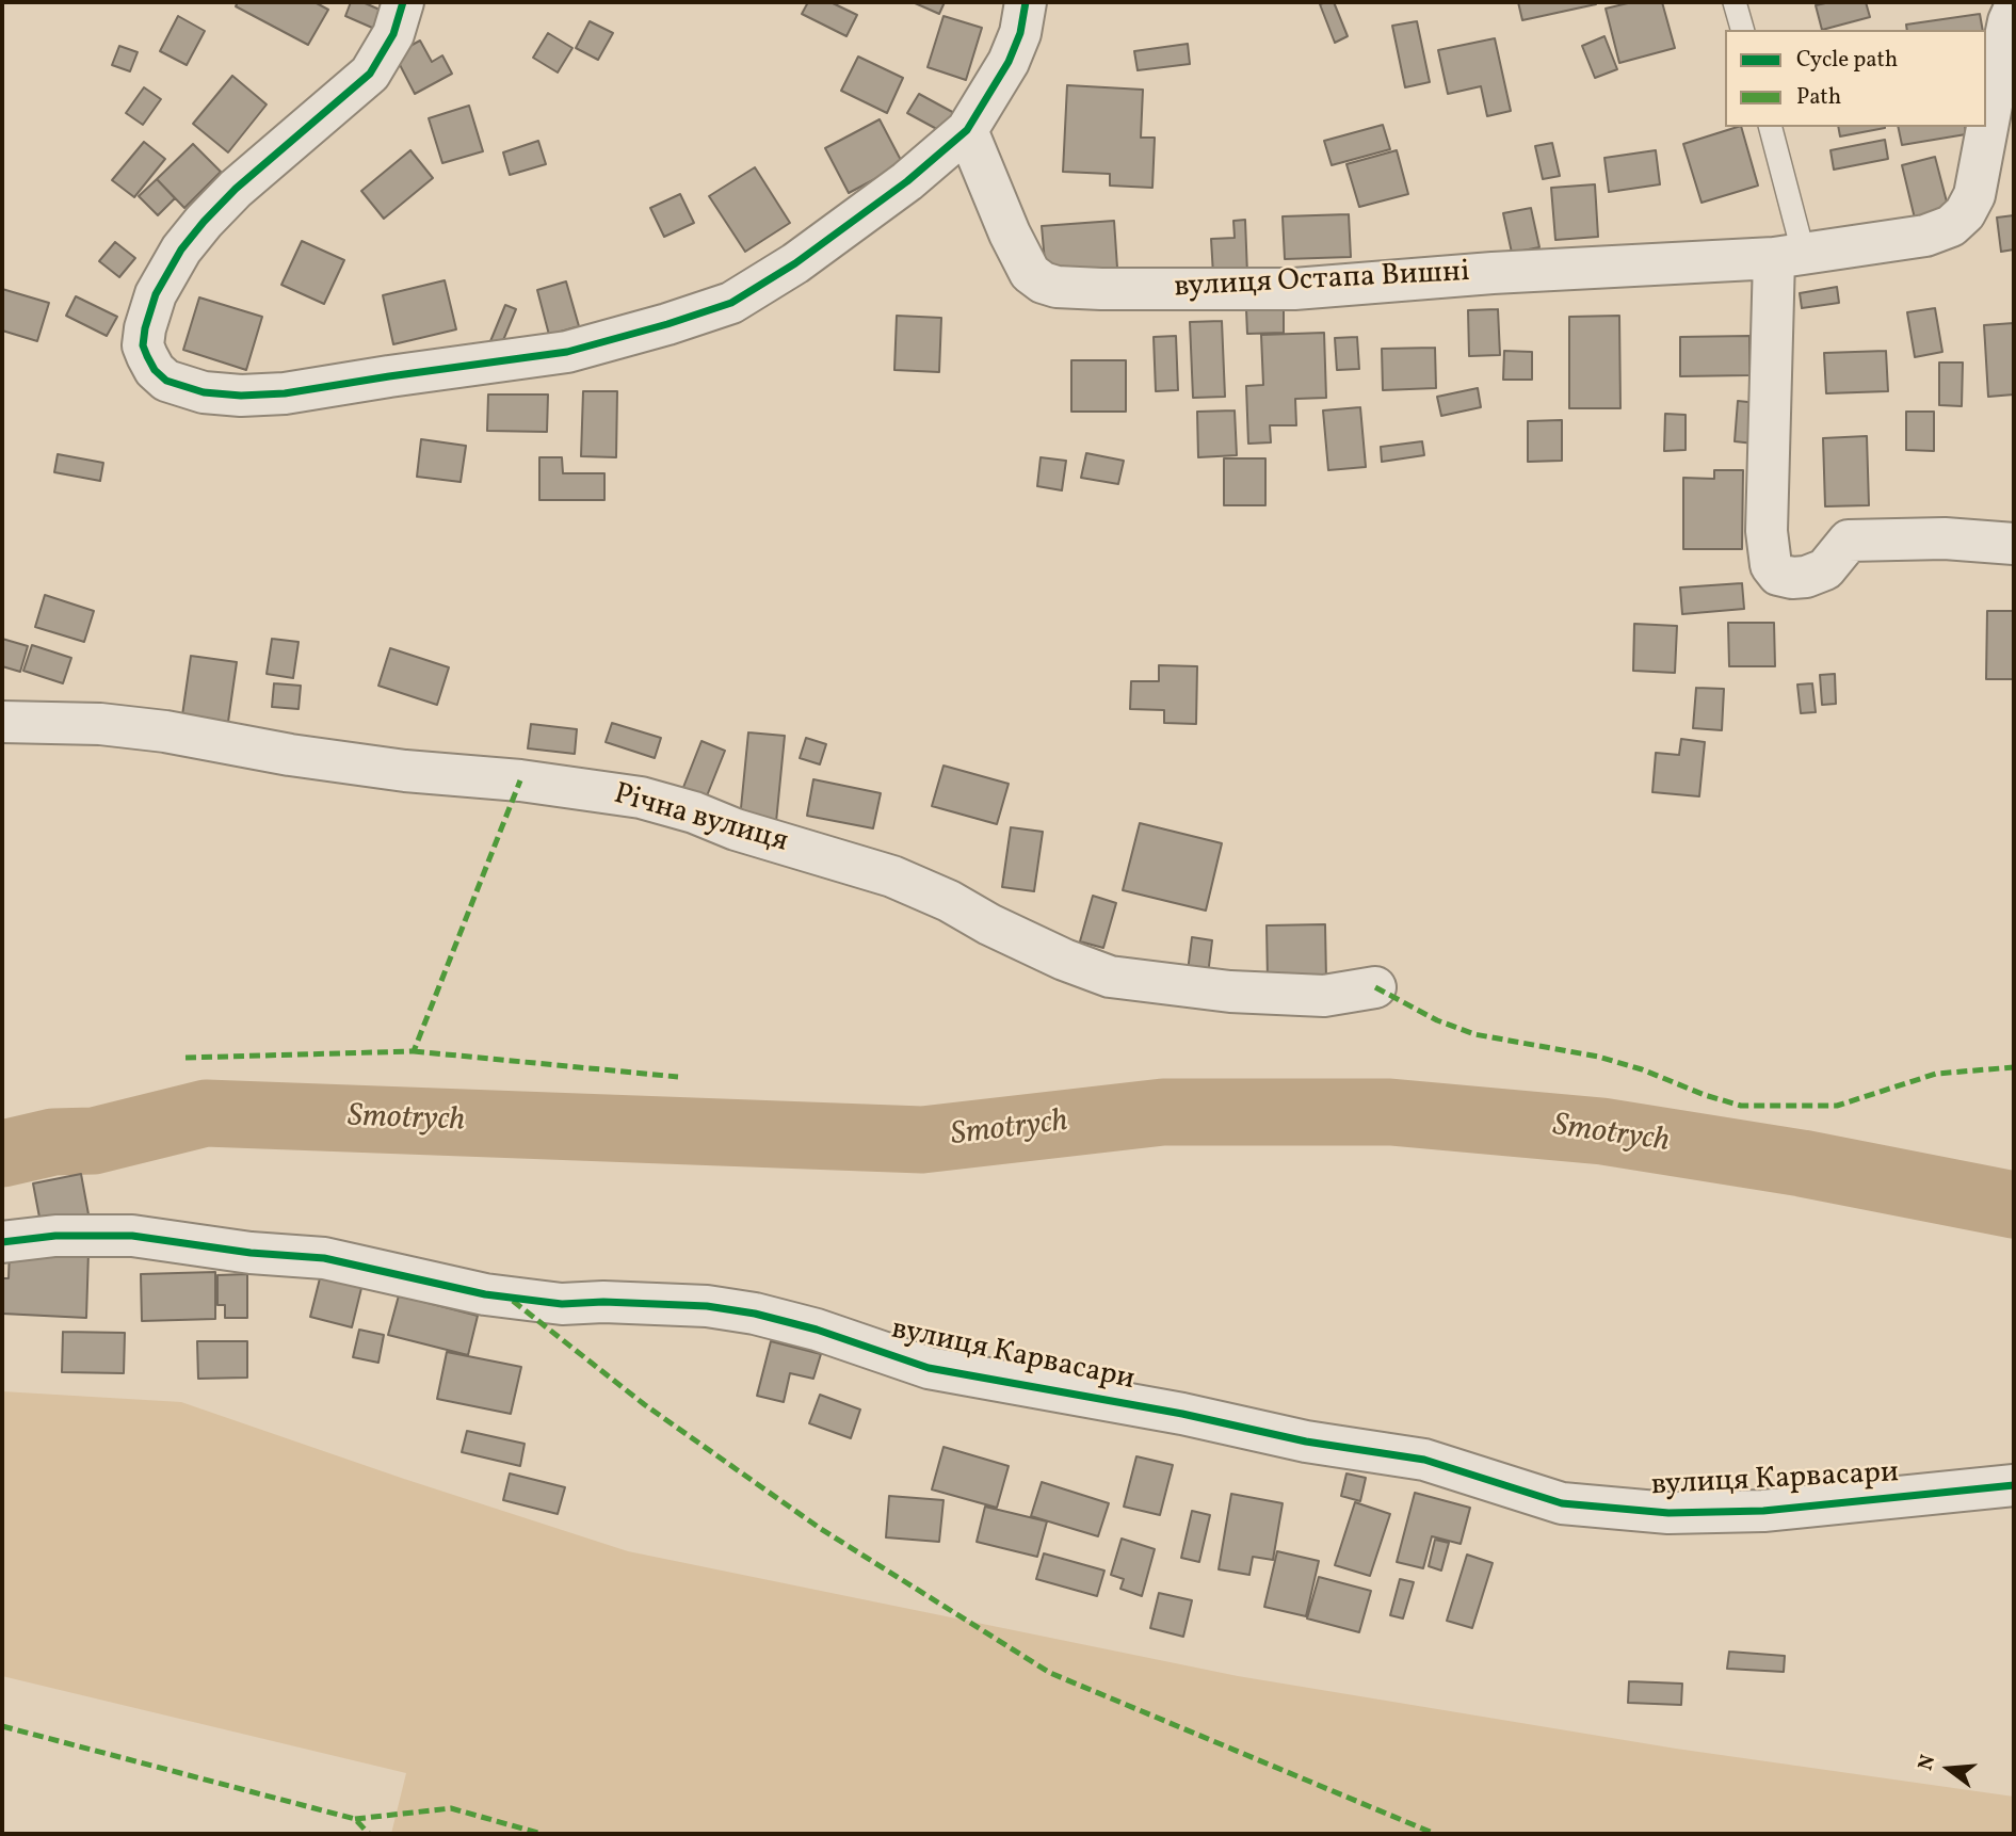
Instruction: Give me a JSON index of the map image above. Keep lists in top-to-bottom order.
{
  "streets": {
    "street": ["вулиця Остапа Вишні", "Річна вулиця", "вулиця Карвасари"]
  },
  "water": ["Smotrych"],
  "legend": ["Cycle path", "Path"],
  "north": "left"
}
